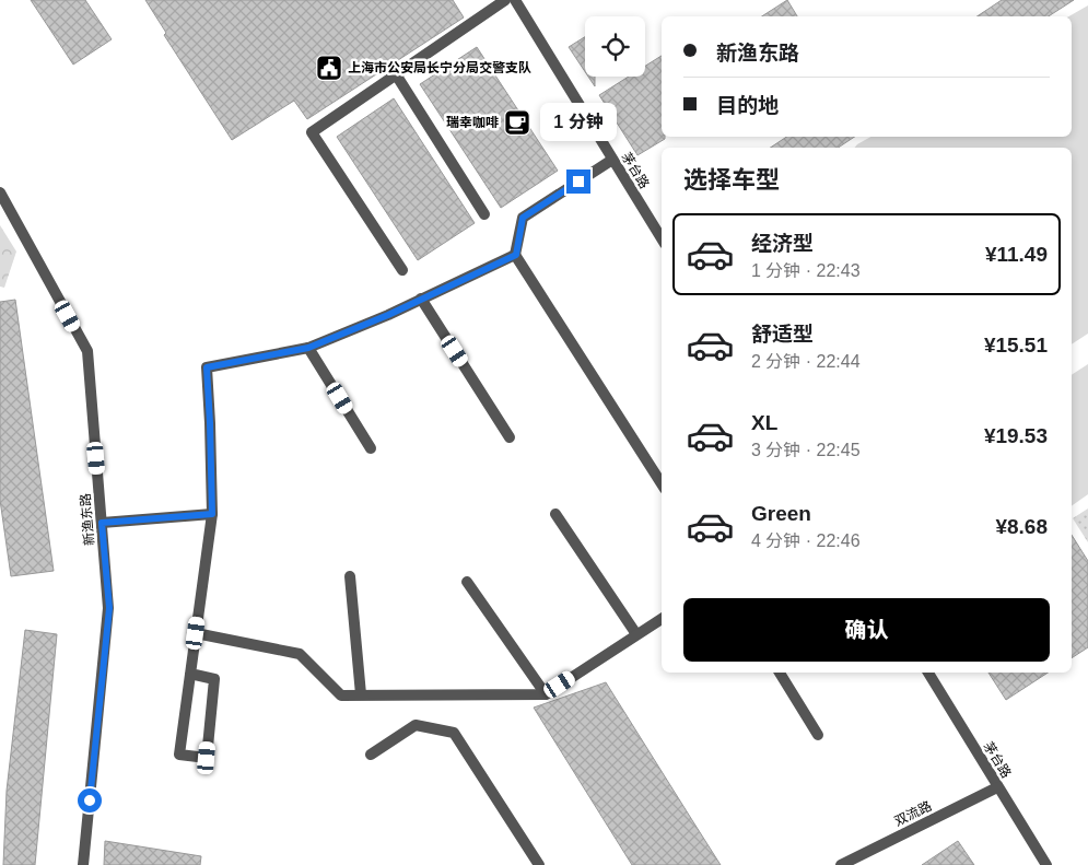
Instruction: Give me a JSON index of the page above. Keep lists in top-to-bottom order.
{
  "streets": {
    "street": ["茅台路", "新渔东路", "双流路"]
  },
  "crossings": [
    ["茅台路", "双流路"]
  ],
  "places": {
    "public building": ["上海市公安局长宁分局交警支队"],
    "cafe": ["瑞幸咖啡"]
  },
  "page": {
    "banner": ["新渔东路", "目的地"],
    "bubble": "1 分钟",
    "heading": "选择车型",
    "list": [
      {
        "name": "经济型",
        "note": "1 分钟 · 22:43",
        "value": "¥11.49"
      },
      {
        "name": "舒适型",
        "note": "2 分钟 · 22:44",
        "value": "¥15.51"
      },
      {
        "name": "XL",
        "note": "3 分钟 · 22:45",
        "value": "¥19.53"
      },
      {
        "name": "Green",
        "note": "4 分钟 · 22:46",
        "value": "¥8.68"
      }
    ],
    "buttons": "确认"
  }
}
